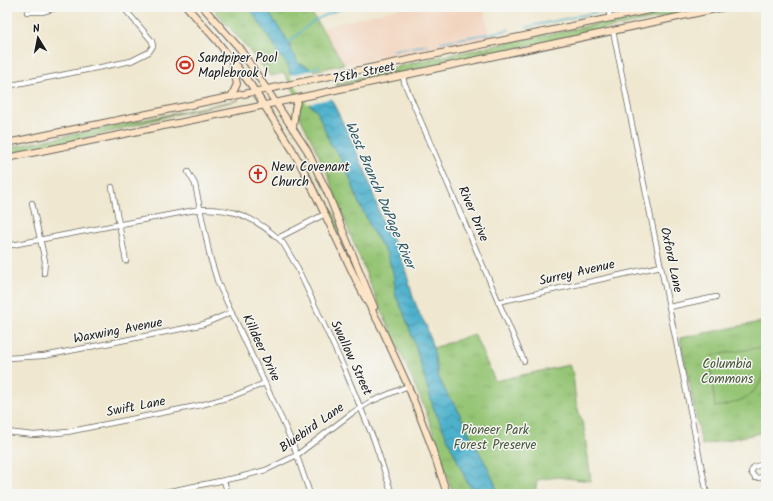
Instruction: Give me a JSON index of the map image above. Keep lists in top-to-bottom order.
{
  "streets": {
    "main road": ["75th Street"],
    "street": [
      "River Drive",
      "Oxford Lane",
      "Surrey Avenue",
      "Waxwing Avenue",
      "Killdeer Drive",
      "Swallow Street",
      "Swift Lane",
      "Bluebird Lane"
    ]
  },
  "crossings": [
    ["75th Street", "River Drive"],
    ["75th Street", "Oxford Lane"],
    ["River Drive", "Surrey Avenue"],
    ["Oxford Lane", "Surrey Avenue"],
    ["Waxwing Avenue", "Killdeer Drive"],
    ["Killdeer Drive", "Swallow Street"],
    ["Killdeer Drive", "Swift Lane"],
    ["Killdeer Drive", "Bluebird Lane"],
    ["Swallow Street", "Bluebird Lane"]
  ],
  "water": ["West Branch DuPage River"],
  "parks": ["Columbia Commons", "Pioneer Park Forest Preserve"],
  "places": {
    "sports": ["Sandpiper Pool Maplebrook I"],
    "church": ["New Covenant Church"]
  },
  "north": "top"
}
